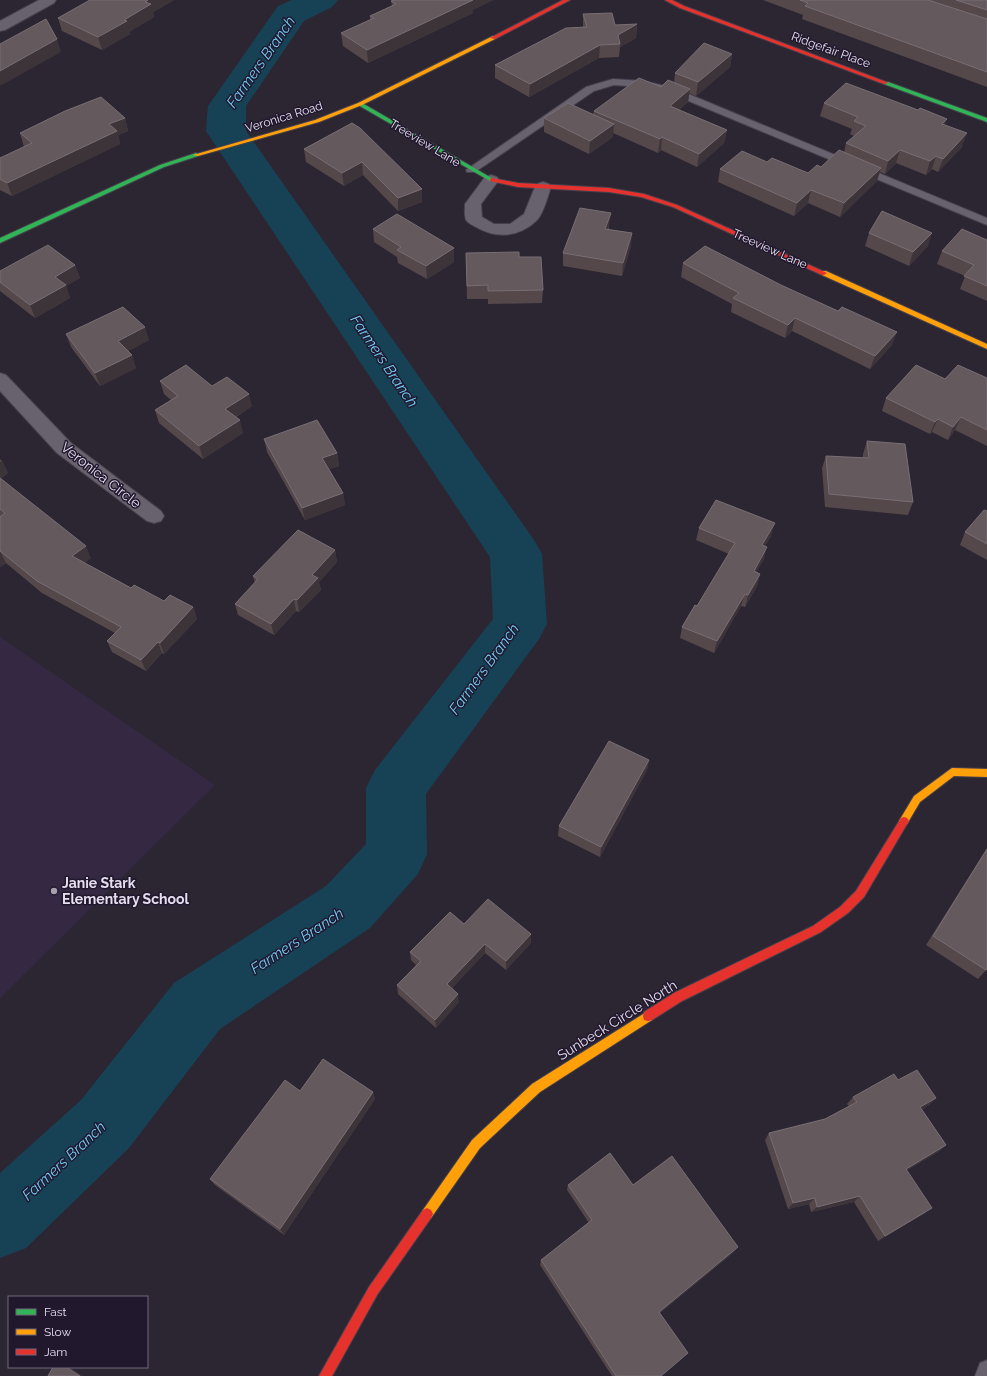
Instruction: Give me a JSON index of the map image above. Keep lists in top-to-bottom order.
{
  "streets": {
    "street": [
      "Ridgefair Place",
      "Veronica Road",
      "Treeview Lane",
      "Veronica Circle",
      "Sunbeck Circle North"
    ]
  },
  "crossings": [
    ["Veronica Road", "Treeview Lane"]
  ],
  "water": ["Farmers Branch"],
  "places": ["Janie Stark Elementary School"],
  "legend": ["Fast", "Slow", "Jam"]
}
